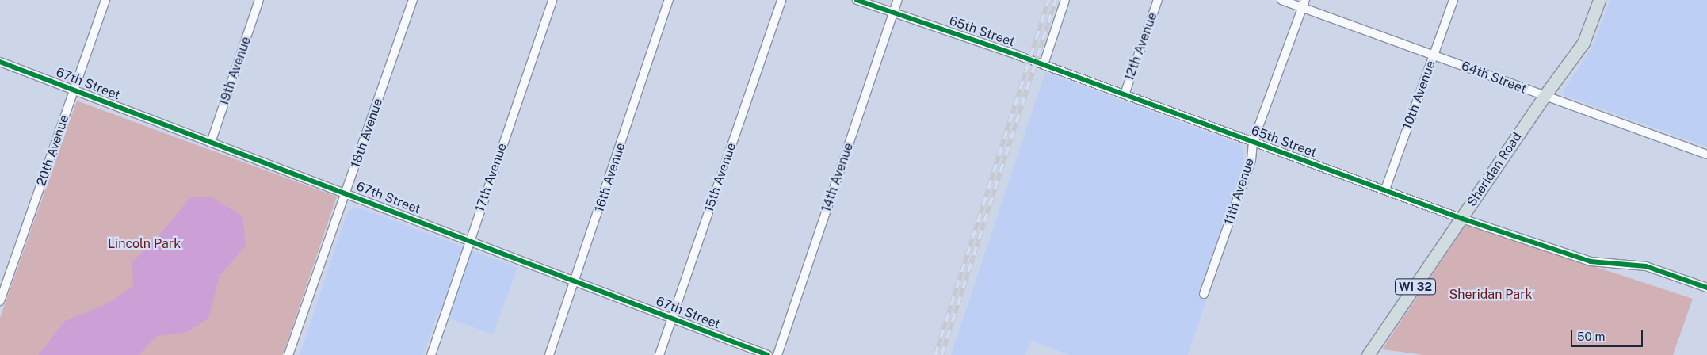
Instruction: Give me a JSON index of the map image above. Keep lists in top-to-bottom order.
{
  "streets": {
    "main road": ["Sheridan Road", "WI 32"],
    "street": [
      "65th Street",
      "12th Avenue",
      "19th Avenue",
      "64th Street",
      "67th Street",
      "10th Avenue",
      "18th Avenue",
      "20th Avenue",
      "17th Avenue",
      "16th Avenue",
      "15th Avenue",
      "14th Avenue",
      "11th Avenue"
    ]
  },
  "crossings": [
    ["65th Street", "12th Avenue"],
    ["65th Street", "10th Avenue"],
    ["65th Street", "Sheridan Road"],
    ["65th Street", "14th Avenue"],
    ["65th Street", "11th Avenue"],
    ["19th Avenue", "67th Street"],
    ["64th Street", "10th Avenue"],
    ["64th Street", "Sheridan Road"],
    ["64th Street", "11th Avenue"],
    ["67th Street", "18th Avenue"],
    ["67th Street", "20th Avenue"],
    ["67th Street", "17th Avenue"],
    ["67th Street", "16th Avenue"],
    ["67th Street", "15th Avenue"]
  ],
  "parks": ["Lincoln Park", "Sheridan Park"],
  "scale_bar": "50 m"
}
